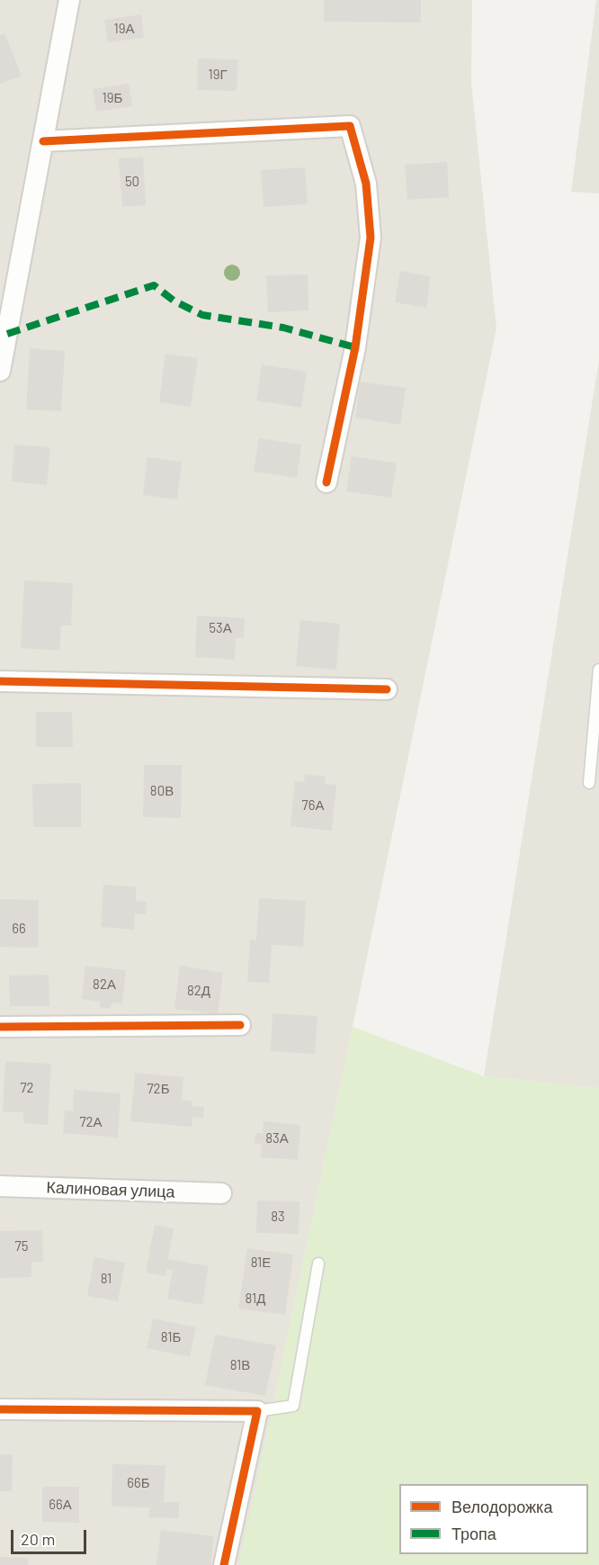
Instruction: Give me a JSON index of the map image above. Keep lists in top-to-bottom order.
{
  "streets": {
    "street": ["Калиновая улица"]
  },
  "house_numbers": [
    "19А",
    "19Г",
    "19Б",
    "50",
    "53А",
    "80В",
    "76А",
    "66",
    "82А",
    "82Д",
    "72",
    "72Б",
    "72А",
    "83А",
    "83",
    "75",
    "81Е",
    "81",
    "81Д",
    "81Б",
    "81В",
    "66Б",
    "66А"
  ],
  "legend": ["Велодорожка", "Тропа"],
  "scale_bar": "20 m"
}
